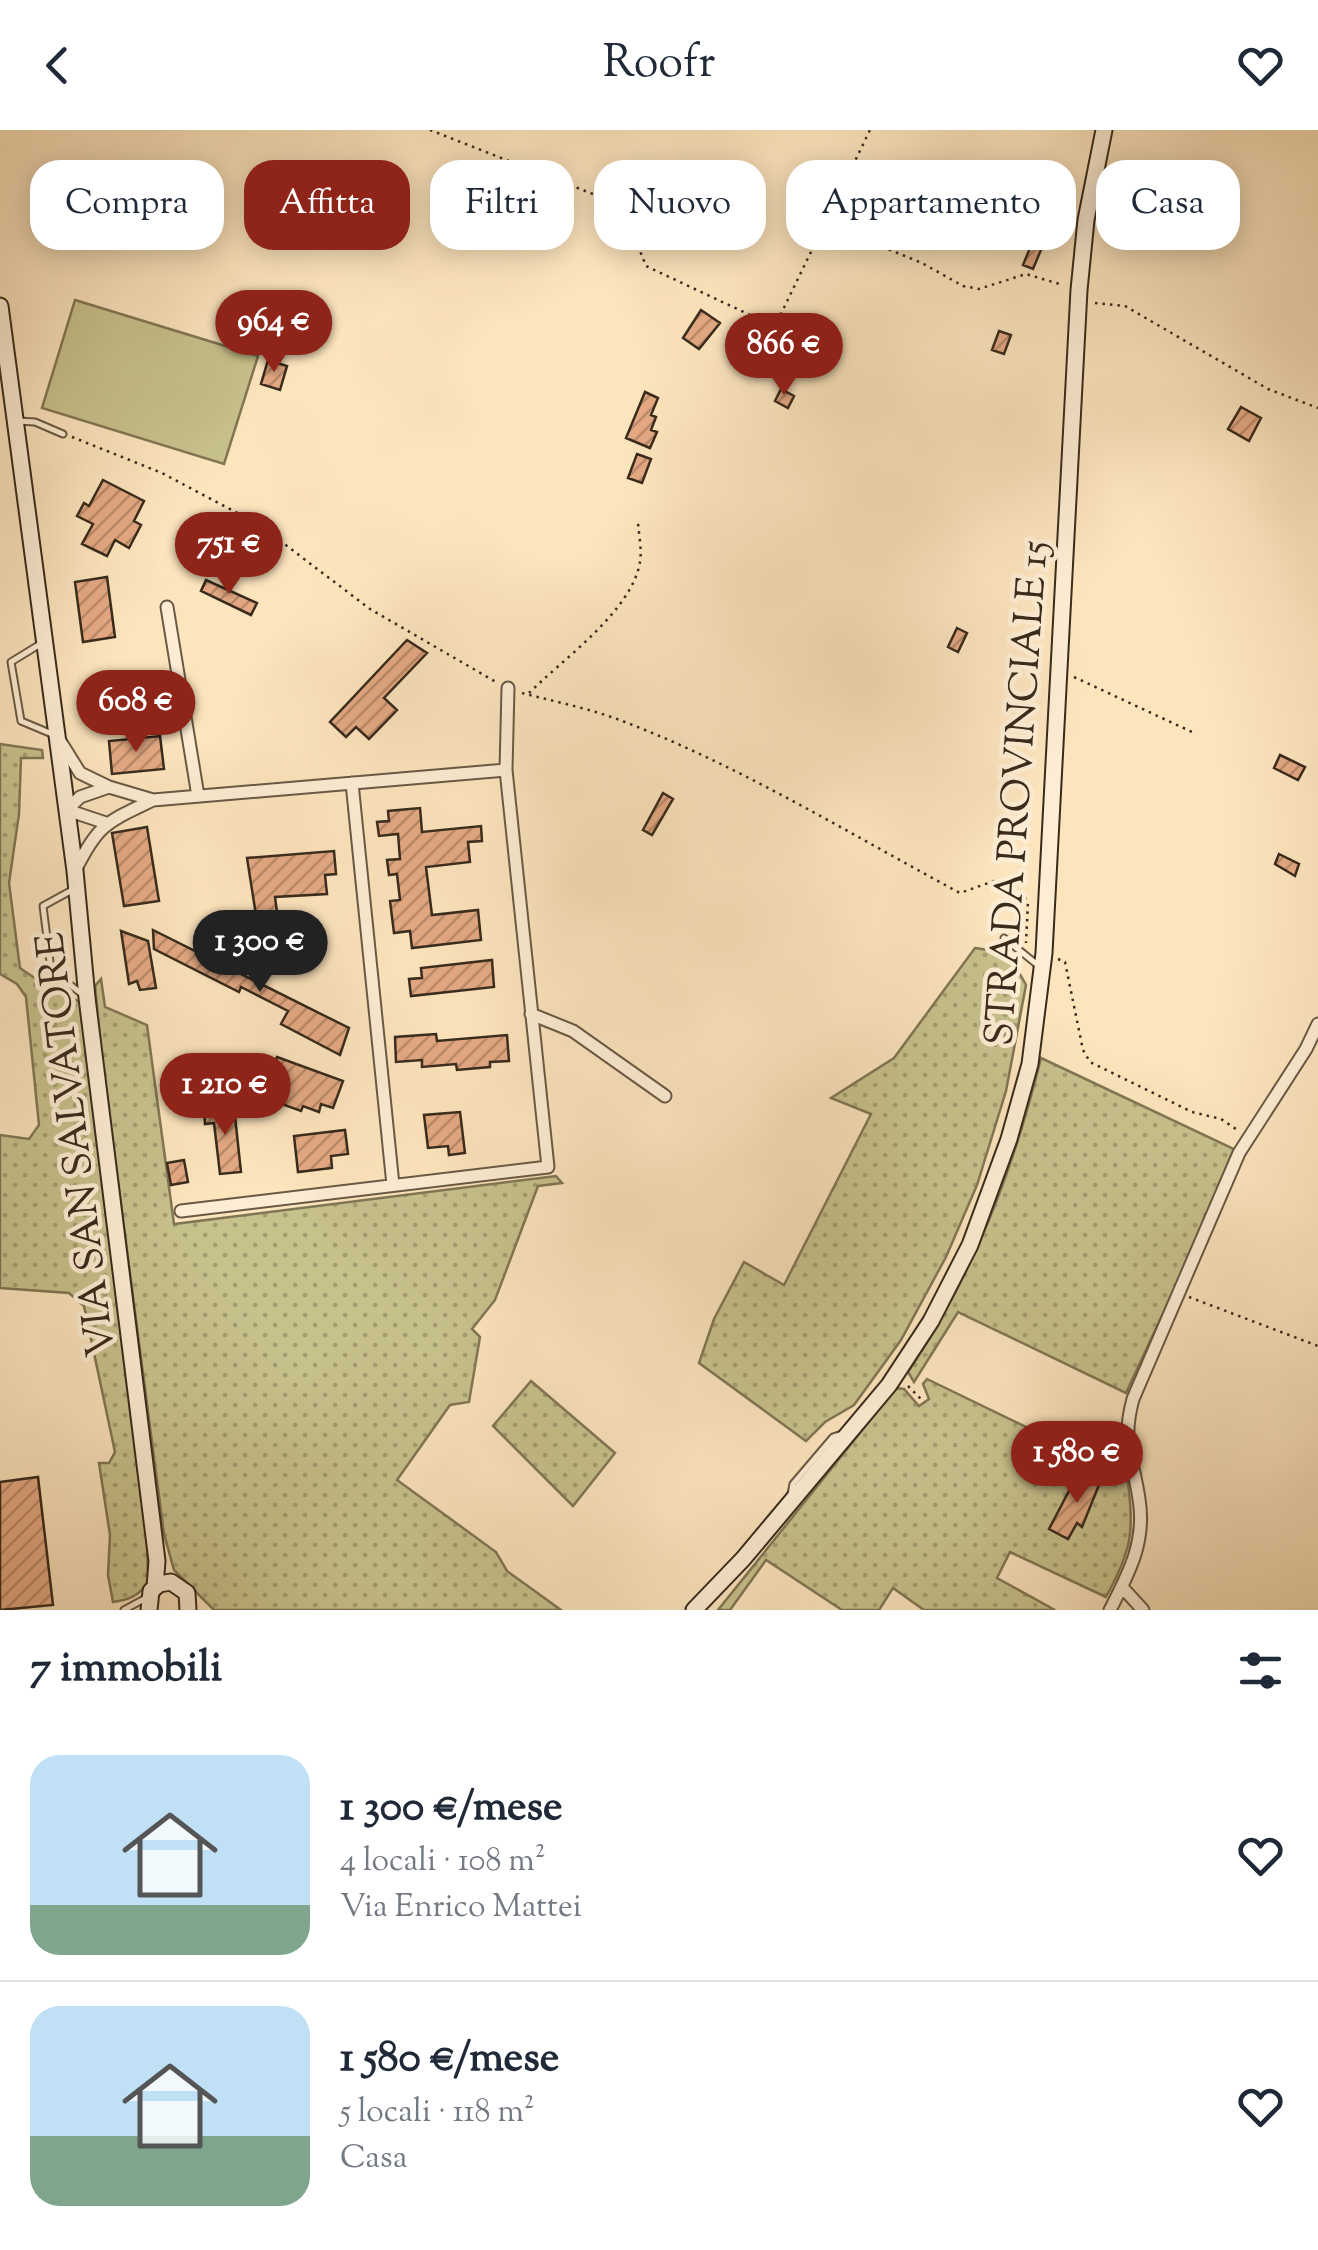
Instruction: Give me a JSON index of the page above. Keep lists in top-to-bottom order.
{
  "streets": {
    "main road": ["STRADA PROVINCIALE 15", "VIA SAN SALVATORE"]
  },
  "page": {
    "header": "Roofr",
    "chip": [
      "Compra",
      "Affitta",
      "Filtri",
      "Nuovo",
      "Appartamento",
      "Casa"
    ],
    "price": [
      "964 €",
      "866 €",
      "751 €",
      "608 €",
      "1 300 €",
      "1 210 €",
      "1 580 €"
    ],
    "heading": "7 immobili",
    "list": [
      {
        "name": "1 300 €/mese",
        "note": "4 locali · 108 m² · Via Enrico Mattei"
      },
      {
        "name": "1 580 €/mese",
        "note": "5 locali · 118 m² · Casa"
      }
    ]
  }
}
